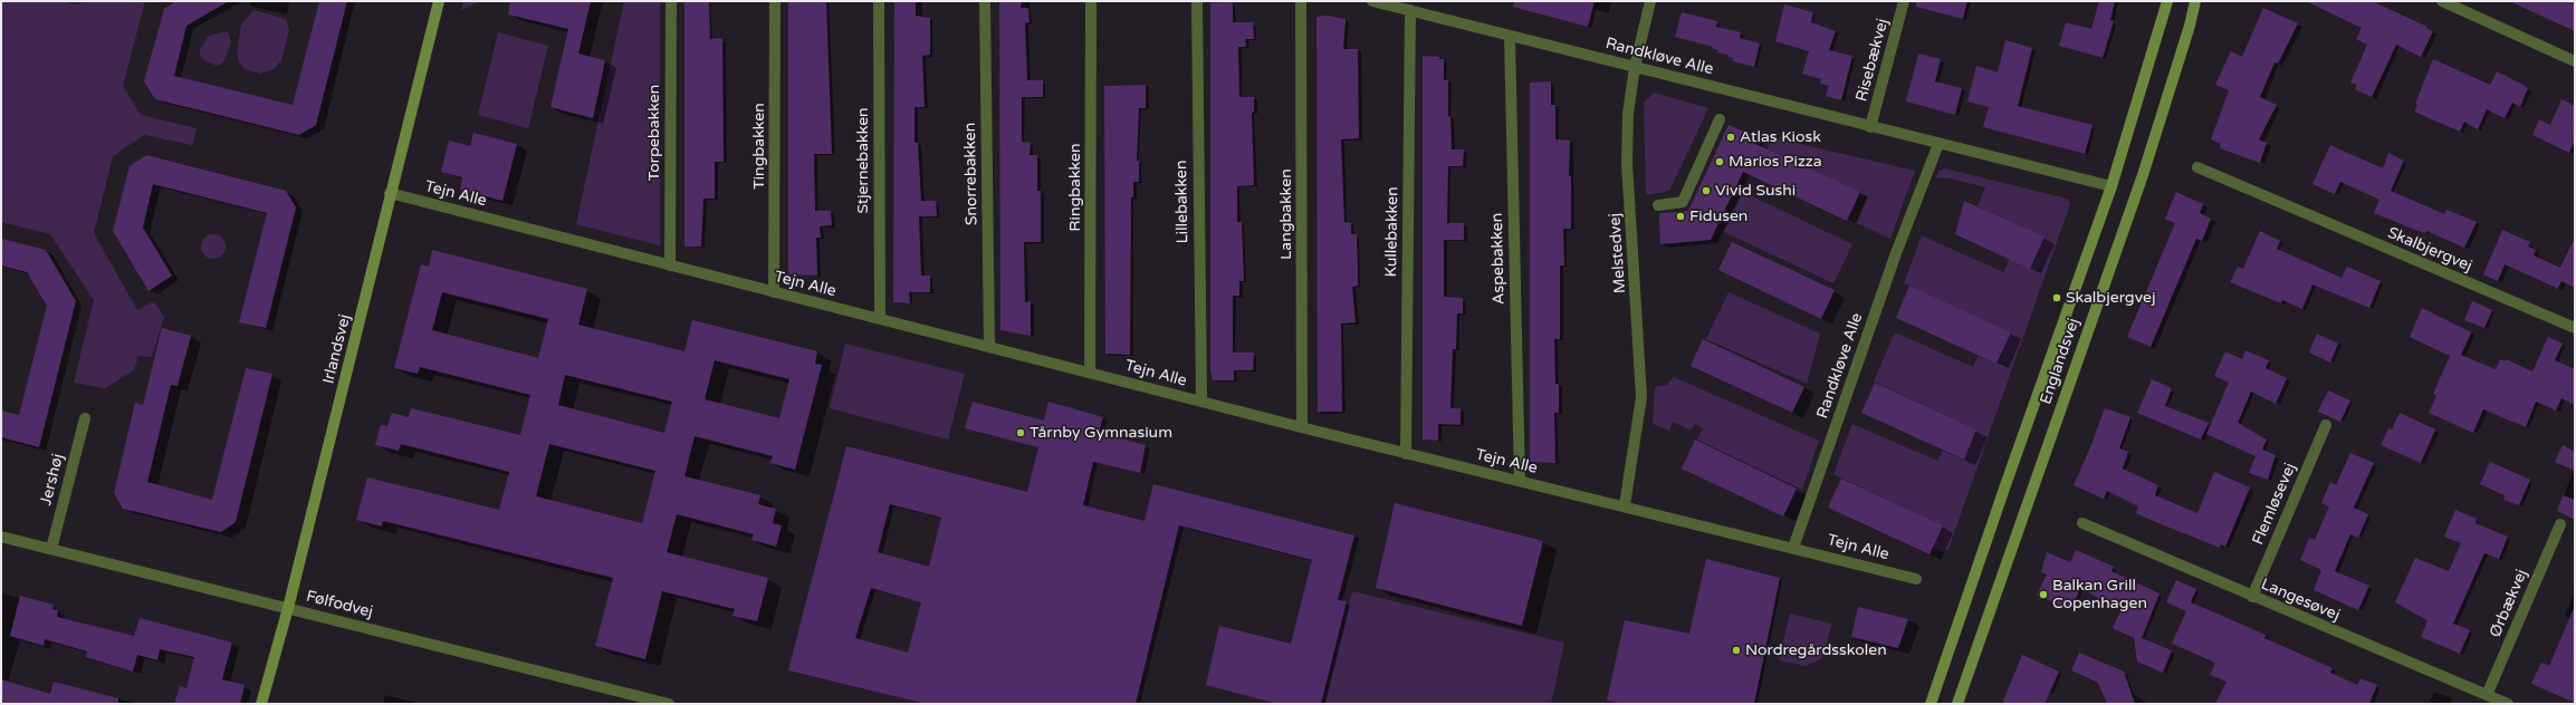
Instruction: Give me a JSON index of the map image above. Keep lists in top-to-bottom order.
{
  "streets": {
    "street": [
      "Randkløve Alle",
      "Risebækvej",
      "Torpebakken",
      "Tingbakken",
      "Stjernebakken",
      "Snorrebakken",
      "Ringbakken",
      "Tejn Alle",
      "Lillebakken",
      "Langbakken",
      "Kullebakken",
      "Skalbjergvej",
      "Melstedvej",
      "Aspebakken",
      "Irlandsvej",
      "Englandsvej",
      "Jershøj",
      "Flemløsevej",
      "Langesøvej",
      "Ørbækvej",
      "Følfodvej"
    ]
  },
  "crossings": [
    ["Randkløve Alle", "Risebækvej"],
    ["Randkløve Alle", "Tejn Alle"],
    ["Randkløve Alle", "Kullebakken"],
    ["Randkløve Alle", "Melstedvej"],
    ["Randkløve Alle", "Aspebakken"],
    ["Randkløve Alle", "Englandsvej"],
    ["Torpebakken", "Tejn Alle"],
    ["Tingbakken", "Tejn Alle"],
    ["Stjernebakken", "Tejn Alle"],
    ["Snorrebakken", "Tejn Alle"],
    ["Ringbakken", "Tejn Alle"],
    ["Tejn Alle", "Lillebakken"],
    ["Tejn Alle", "Langbakken"],
    ["Tejn Alle", "Kullebakken"],
    ["Tejn Alle", "Melstedvej"],
    ["Tejn Alle", "Aspebakken"],
    ["Tejn Alle", "Irlandsvej"],
    ["Irlandsvej", "Følfodvej"],
    ["Jershøj", "Følfodvej"],
    ["Flemløsevej", "Langesøvej"],
    ["Langesøvej", "Ørbækvej"]
  ],
  "places": [
    "Atlas Kiosk",
    "Marios Pizza",
    "Vivid Sushi",
    "Fidusen",
    "Skalbjergvej",
    "Tårnby Gymnasium",
    "Balkan Grill Copenhagen",
    "Nordregårdsskolen"
  ]
}
